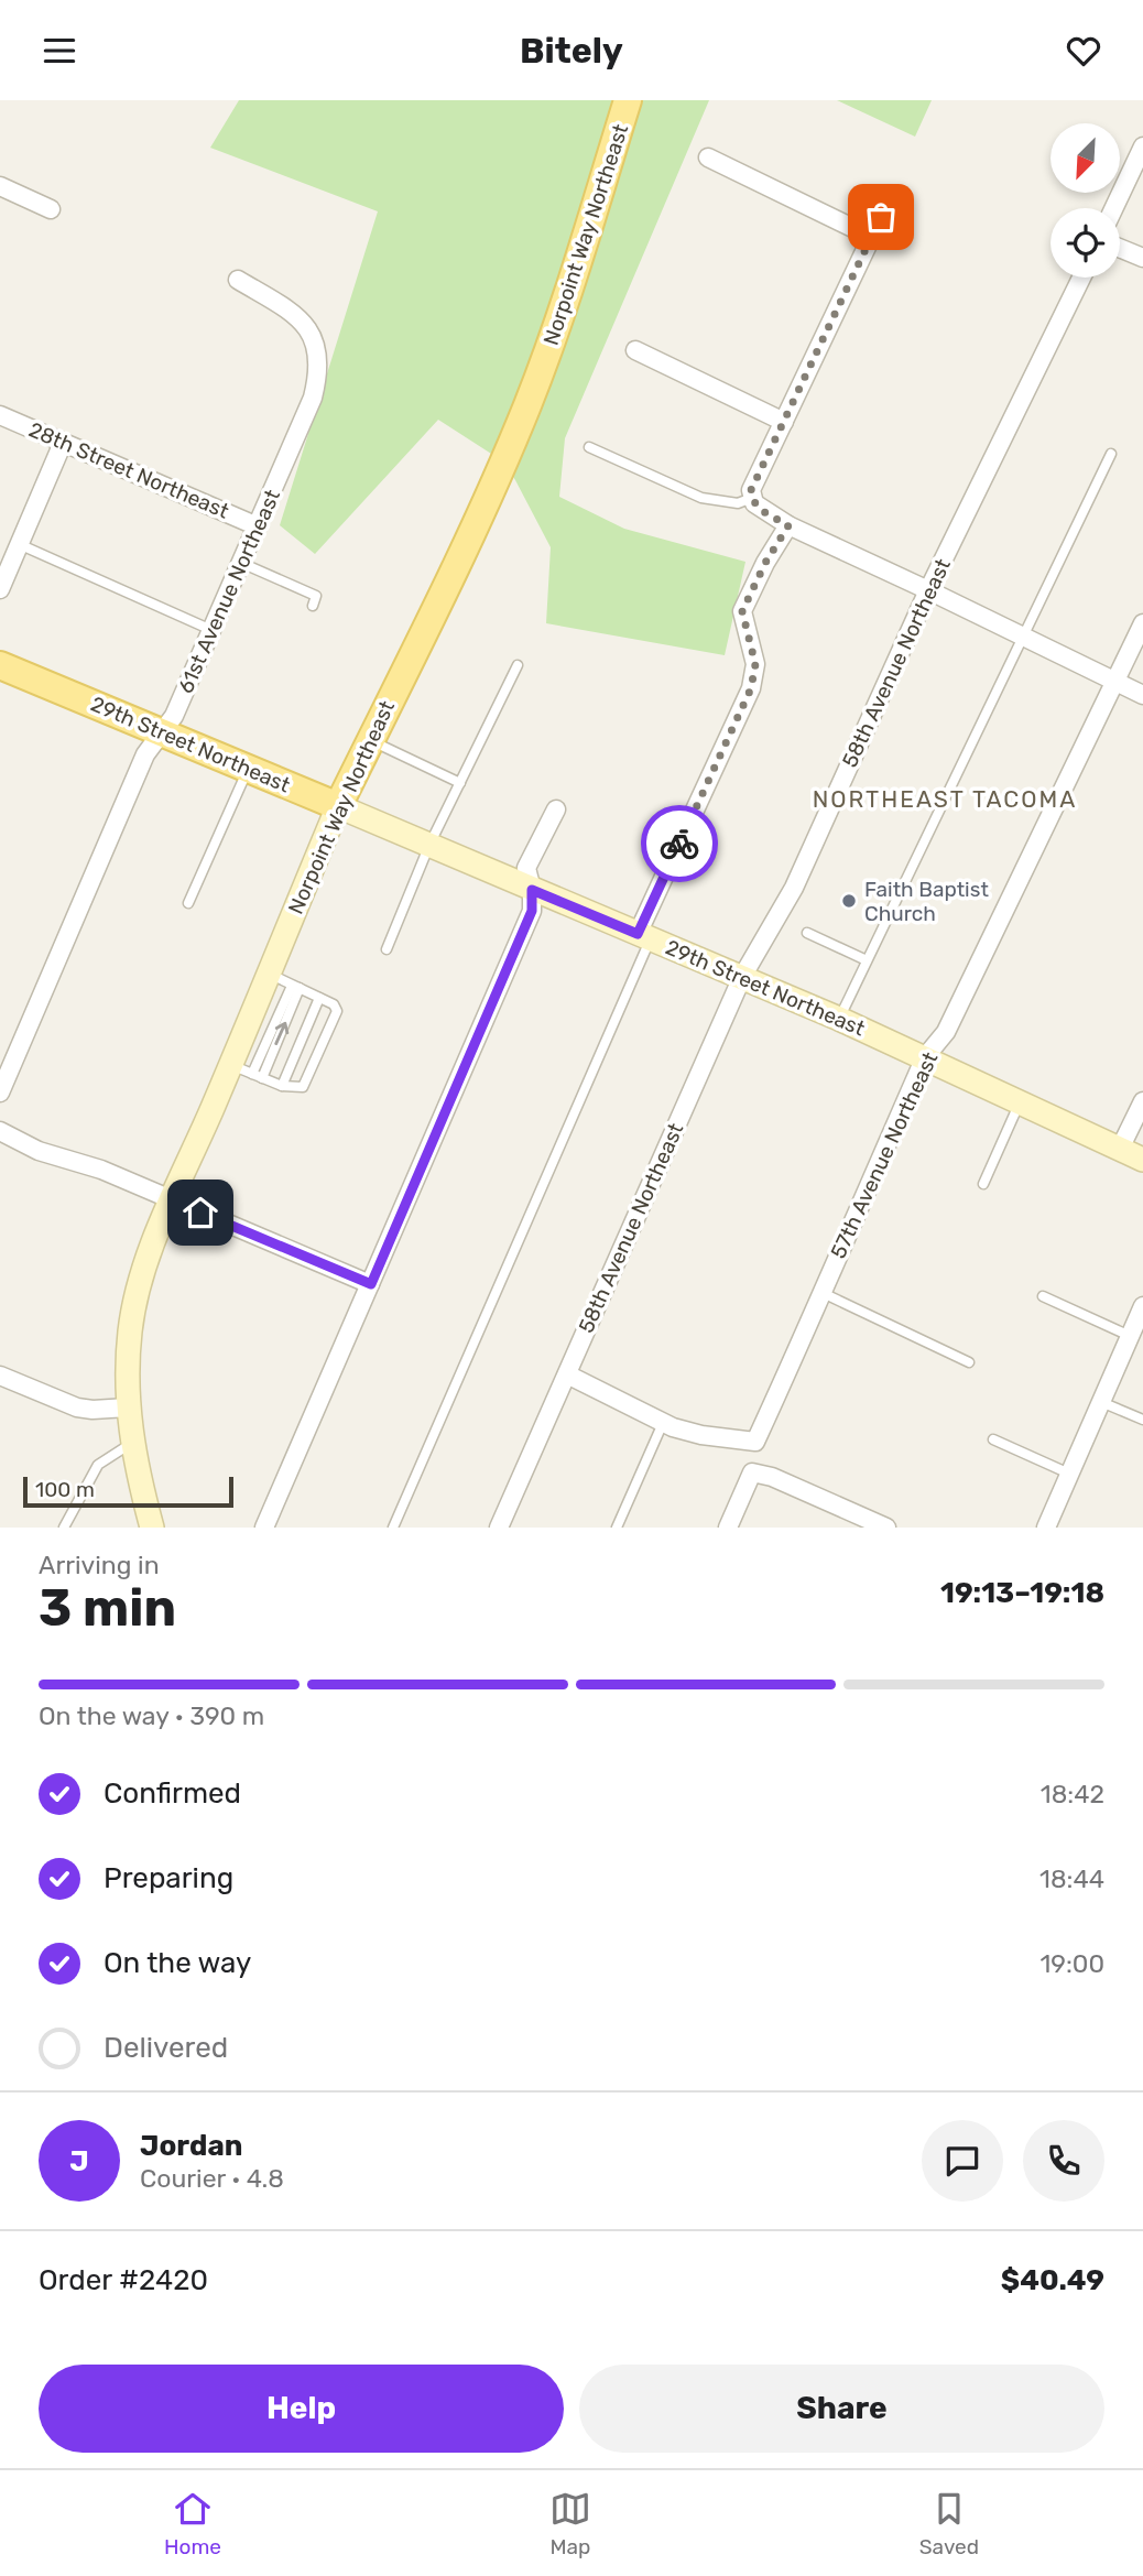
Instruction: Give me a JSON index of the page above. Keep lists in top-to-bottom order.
{
  "streets": {
    "main road": ["Norpoint Way Northeast", "29th Street Northeast"],
    "street": [
      "28th Street Northeast",
      "61st Avenue Northeast",
      "58th Avenue Northeast",
      "57th Avenue Northeast"
    ]
  },
  "crossings": [
    ["Norpoint Way Northeast", "29th Street Northeast"],
    ["28th Street Northeast", "61st Avenue Northeast"],
    ["61st Avenue Northeast", "29th Street Northeast"],
    ["58th Avenue Northeast", "29th Street Northeast"],
    ["29th Street Northeast", "57th Avenue Northeast"]
  ],
  "districts": ["NORTHEAST TACOMA"],
  "places": ["Faith Baptist Church"],
  "scale_bar": "100 m",
  "north": "bottom left",
  "page": {
    "header": "Bitely",
    "scale": "100 m",
    "heading": ["3 min", "Arriving in", "19:13–19:18"],
    "panel": [
      "Jordan",
      "Courier · 4.8",
      "Order #2420",
      "$40.49"
    ],
    "bar": "On the way · 390 m",
    "list": [
      ["Confirmed", "18:42"],
      ["Preparing", "18:44"],
      ["On the way", "19:00"],
      "Delivered"
    ],
    "round": "J",
    "buttons": ["Help", "Share"],
    "tabs": ["Home", "Map", "Saved"]
  }
}
